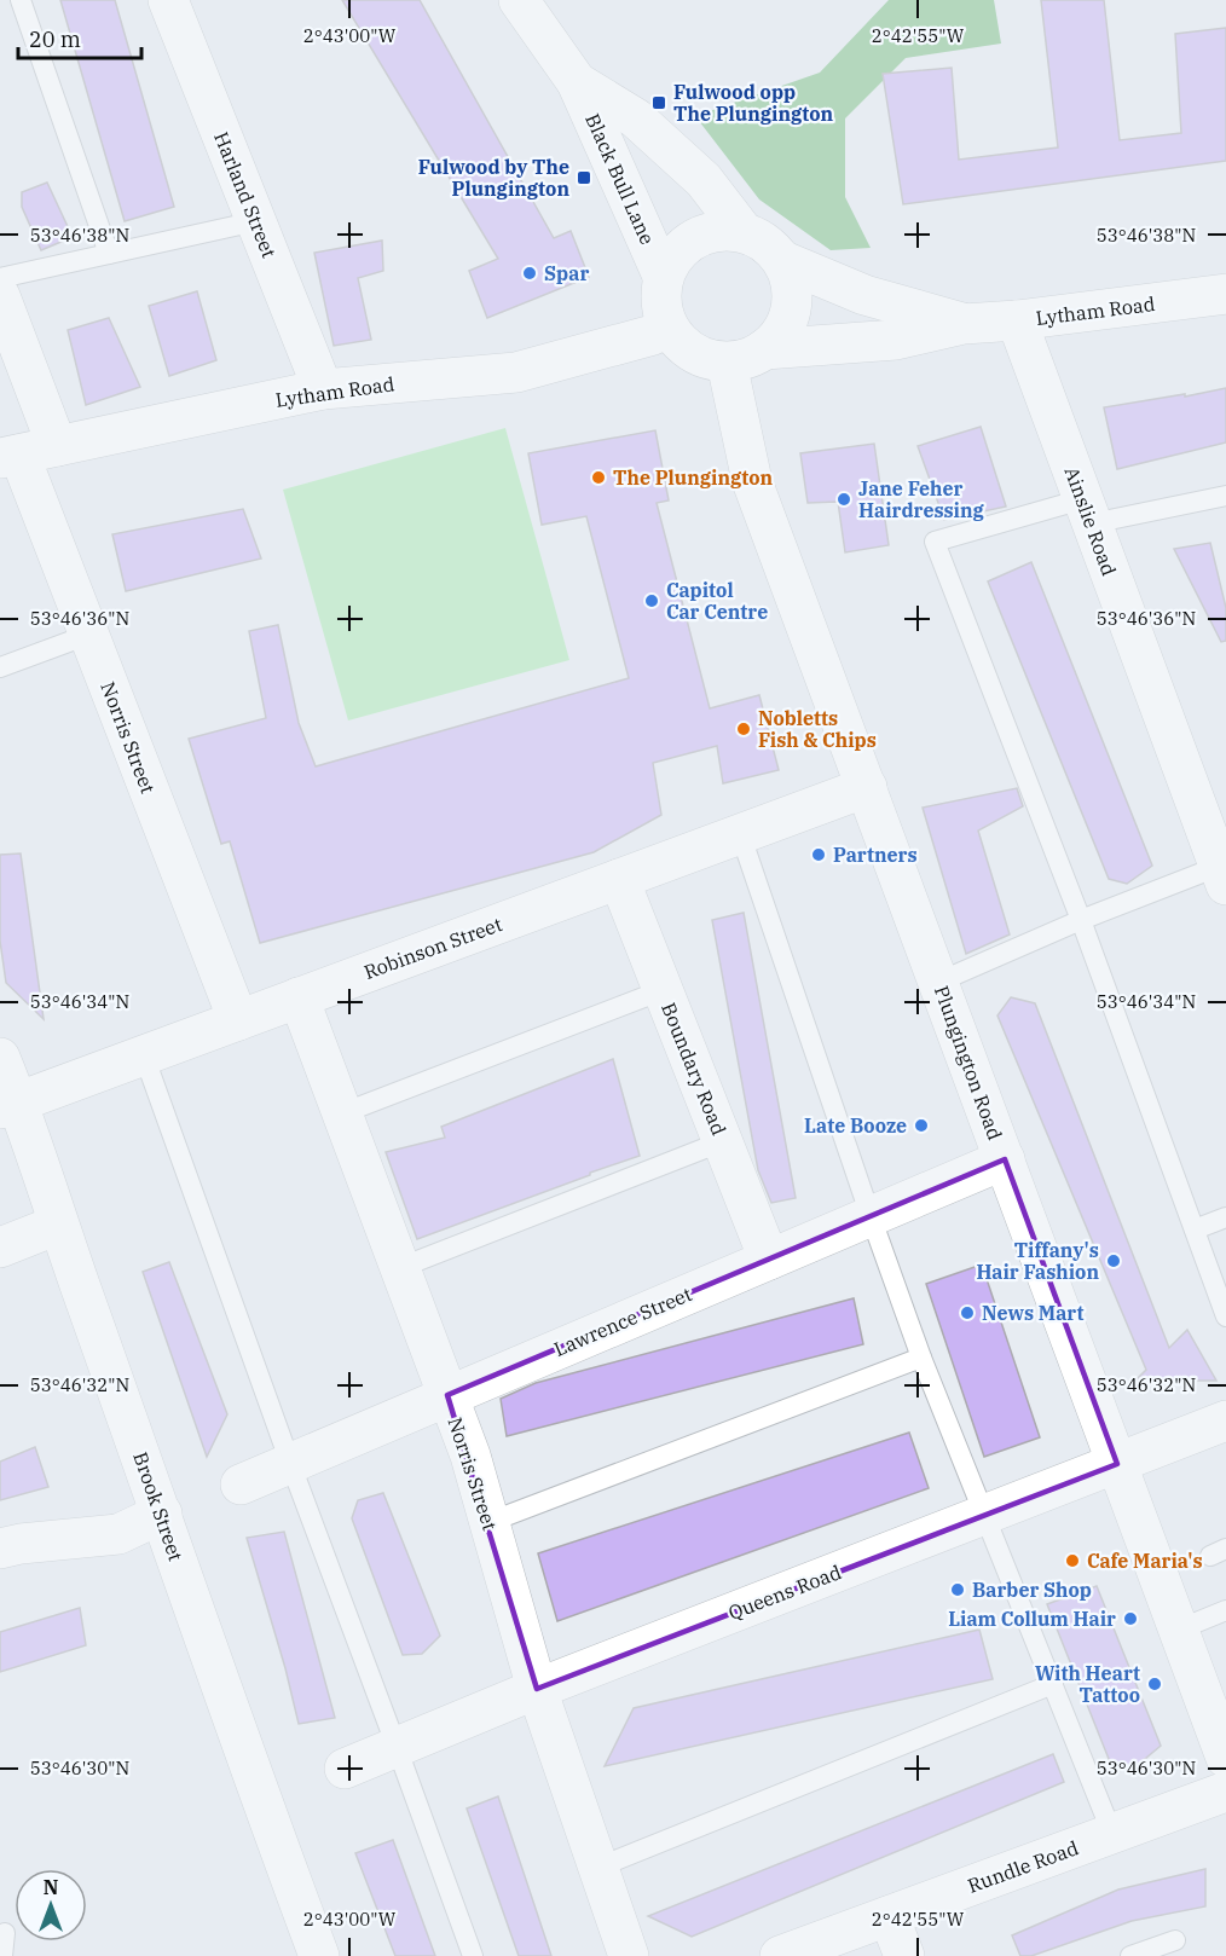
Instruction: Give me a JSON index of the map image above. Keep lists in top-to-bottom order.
{
  "streets": {
    "street": [
      "Black Bull Lane",
      "Harland Street",
      "Lytham Road",
      "Ainslie Road",
      "Norris Street",
      "Robinson Street",
      "Plungington Road",
      "Boundary Road",
      "Lawrence Street",
      "Brook Street",
      "Queens Road",
      "Rundle Road"
    ]
  },
  "crossings": [
    ["Black Bull Lane", "Lytham Road"],
    ["Black Bull Lane", "Plungington Road"],
    ["Harland Street", "Lytham Road"],
    ["Lytham Road", "Ainslie Road"],
    ["Lytham Road", "Norris Street"],
    ["Lytham Road", "Plungington Road"],
    ["Norris Street", "Robinson Street"],
    ["Norris Street", "Lawrence Street"],
    ["Norris Street", "Queens Road"],
    ["Robinson Street", "Plungington Road"],
    ["Robinson Street", "Boundary Road"],
    ["Robinson Street", "Brook Street"],
    ["Plungington Road", "Lawrence Street"],
    ["Plungington Road", "Queens Road"],
    ["Boundary Road", "Lawrence Street"]
  ],
  "places": {
    "transit": ["Fulwood opp The Plungington", "Fulwood by The Plungington"],
    "other": [
      "Spar",
      "The Plungington",
      "Jane Feher Hairdressing",
      "Capitol Car Centre",
      "Nobletts Fish & Chips",
      "Partners",
      "Late Booze",
      "Tiffany's Hair Fashion",
      "News Mart",
      "Cafe Maria's",
      "Barber Shop",
      "Liam Collum Hair",
      "With Heart Tattoo"
    ]
  },
  "scale_bar": "20 m",
  "north": "top",
  "coordinates": [
    "2°43'00\"W",
    "2°42'55\"W",
    "53°46'38\"N",
    "53°46'36\"N",
    "53°46'34\"N",
    "53°46'32\"N",
    "53°46'30\"N"
  ]
}
